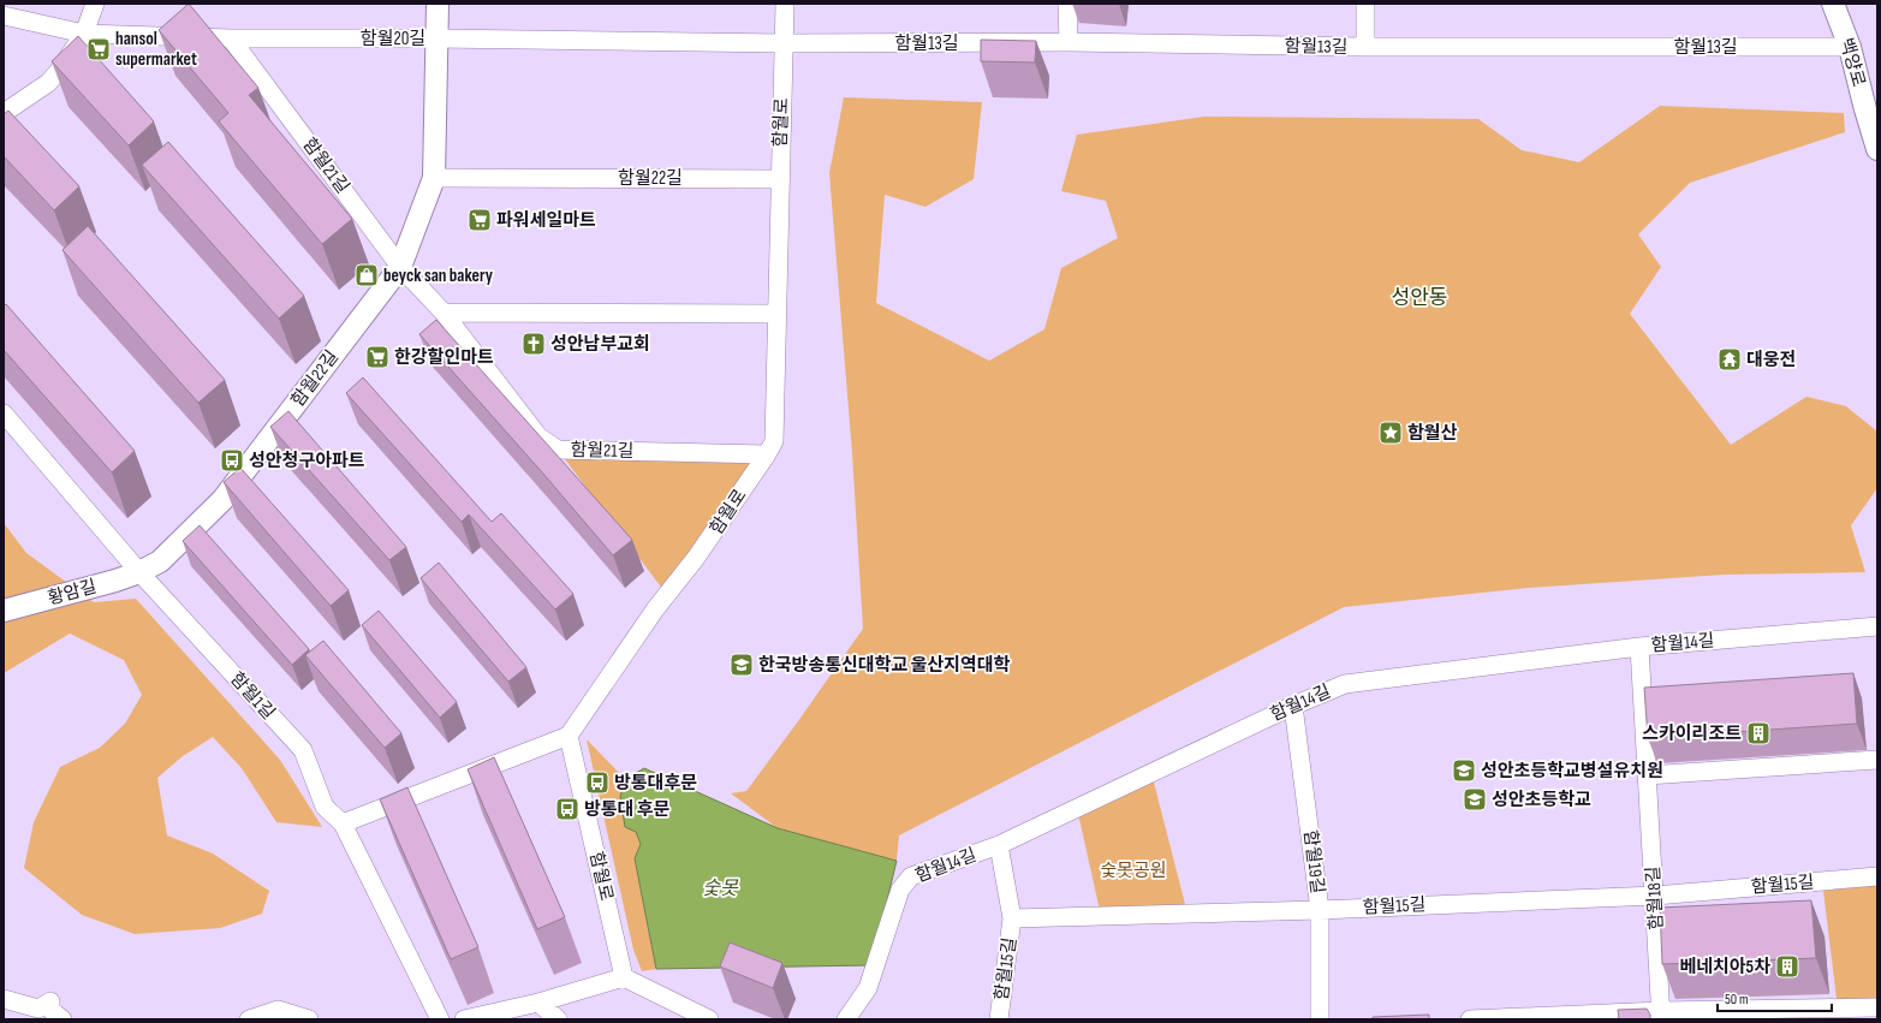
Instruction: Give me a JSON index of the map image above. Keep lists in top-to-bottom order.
{
  "streets": {
    "street": [
      "함월20길",
      "함월13길",
      "백양로",
      "함월로",
      "함월21길",
      "함월22길",
      "황암길",
      "함월14길",
      "함월1길",
      "함월19길",
      "함월15길",
      "함월18길"
    ]
  },
  "crossings": [
    ["함월20길", "함월13길"],
    ["함월20길", "함월로"],
    ["함월20길", "함월21길"],
    ["함월20길", "함월22길"],
    ["함월13길", "백양로"],
    ["함월13길", "함월로"],
    ["함월로", "함월21길"],
    ["함월로", "함월22길"],
    ["함월21길", "함월22길"],
    ["함월22길", "황암길"],
    ["함월22길", "함월1길"],
    ["황암길", "함월1길"],
    ["함월14길", "함월19길"],
    ["함월14길", "함월18길"],
    ["함월19길", "함월15길"],
    ["함월15길", "함월18길"]
  ],
  "districts": ["성안동"],
  "water": ["숯못"],
  "parks": ["숯못공원"],
  "places": {
    "supermarket": ["hansol supermarket", "파워세일마트", "한강할인마트"],
    "shop": ["beyck san bakery"],
    "church": ["성안남부교회"],
    "temple": ["대웅전"],
    "place": ["함월산"],
    "bus stop": ["성안청구아파트", "방통대후문", "방통대 후문"],
    "school or university": ["한국방송통신대학교 울산지역대학", "성안초등학교병설유치원", "성안초등학교"],
    "building": ["스카이리조트", "베네치아5차"]
  },
  "scale_bar": "50 m"
}
